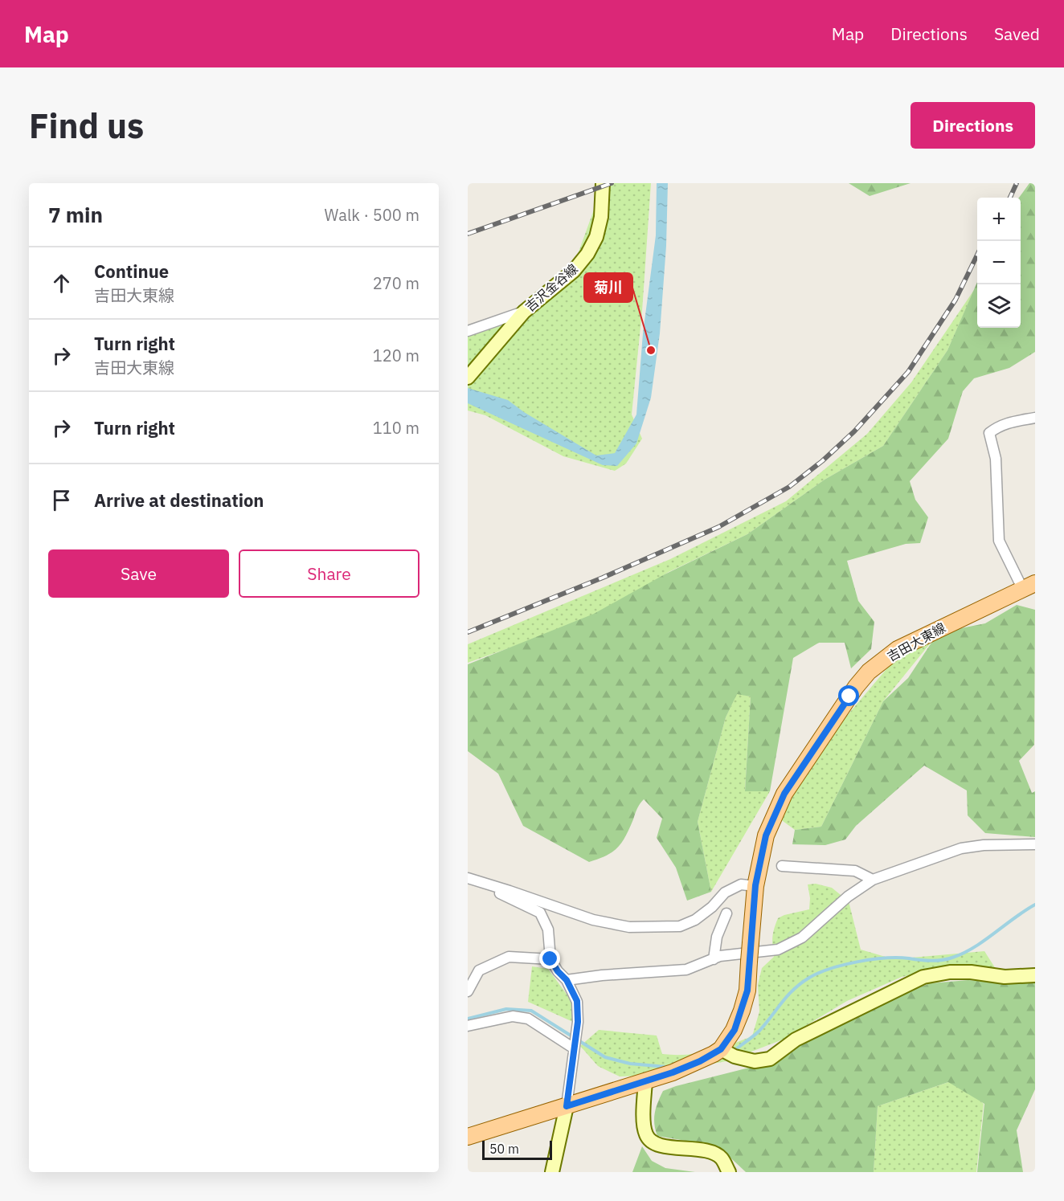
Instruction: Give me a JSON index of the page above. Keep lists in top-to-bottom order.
{
  "streets": {
    "main road": ["吉田大東線"],
    "street": ["吉沢金谷線"]
  },
  "places": ["菊川"],
  "scale_bar": "50 m",
  "page": {
    "header": "Map",
    "nav": ["Map", "Directions", "Saved"],
    "buttons": [
      "Directions",
      ["Save", "Share"]
    ],
    "title": "Find us",
    "heading": ["7 min", "Walk · 500 m"],
    "map_buttons": ["+", "−"],
    "list": [
      ["Continue", "吉田大東線", "270 m"],
      ["Turn right", "吉田大東線", "120 m"],
      ["Turn right", "110 m"],
      "Arrive at destination"
    ],
    "scale": "50 m"
  }
}
